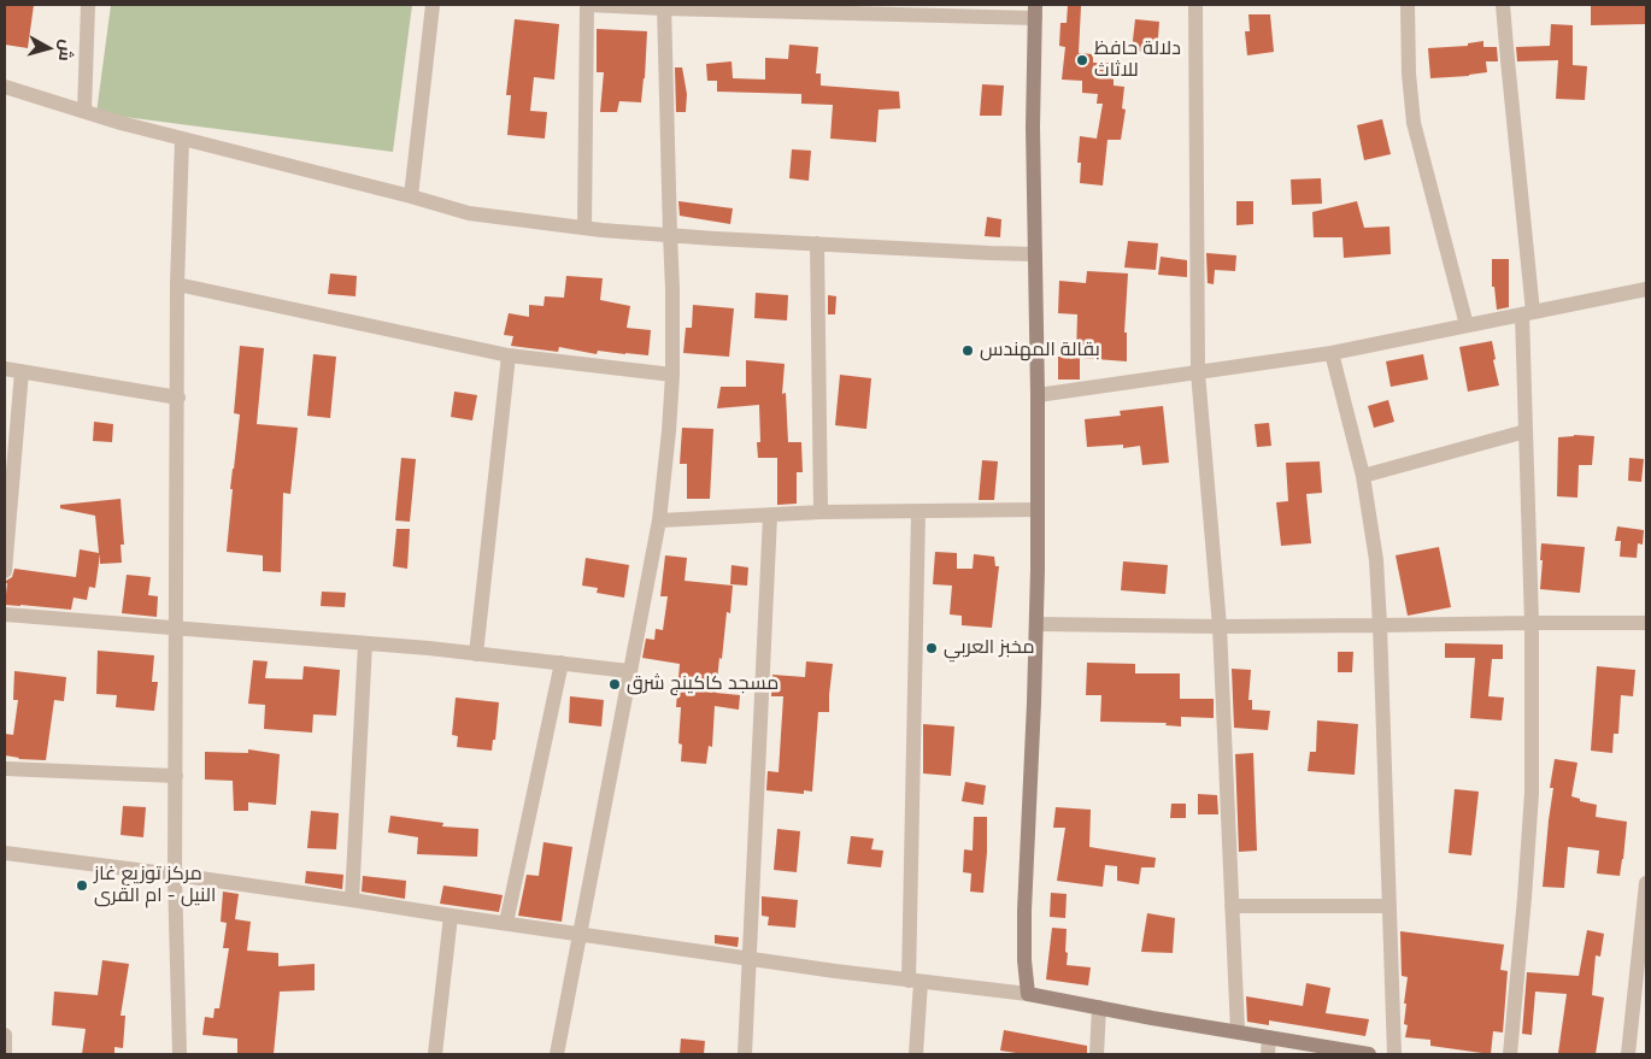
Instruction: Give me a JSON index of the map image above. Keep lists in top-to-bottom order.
{
  "places": [
    "دلالة حافظ للاثاث",
    "بقالة المهندس",
    "مخبز العربي",
    "مسجد كاكينج شرق",
    "مركز توزيع غاز النيل - ام القرى"
  ],
  "north": "right"
}
